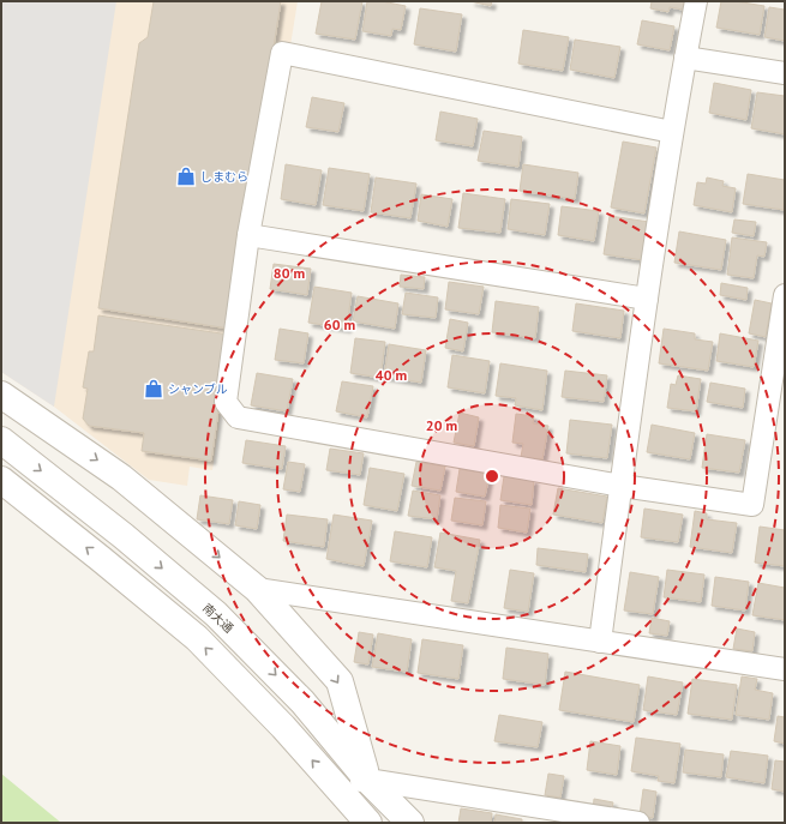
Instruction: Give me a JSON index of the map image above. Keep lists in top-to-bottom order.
{
  "streets": {
    "street": ["南大通"]
  },
  "places": {
    "shop": ["しまむら", "シャンブル"]
  },
  "rings": [
    "80 m",
    "60 m",
    "40 m",
    "20 m"
  ]
}
